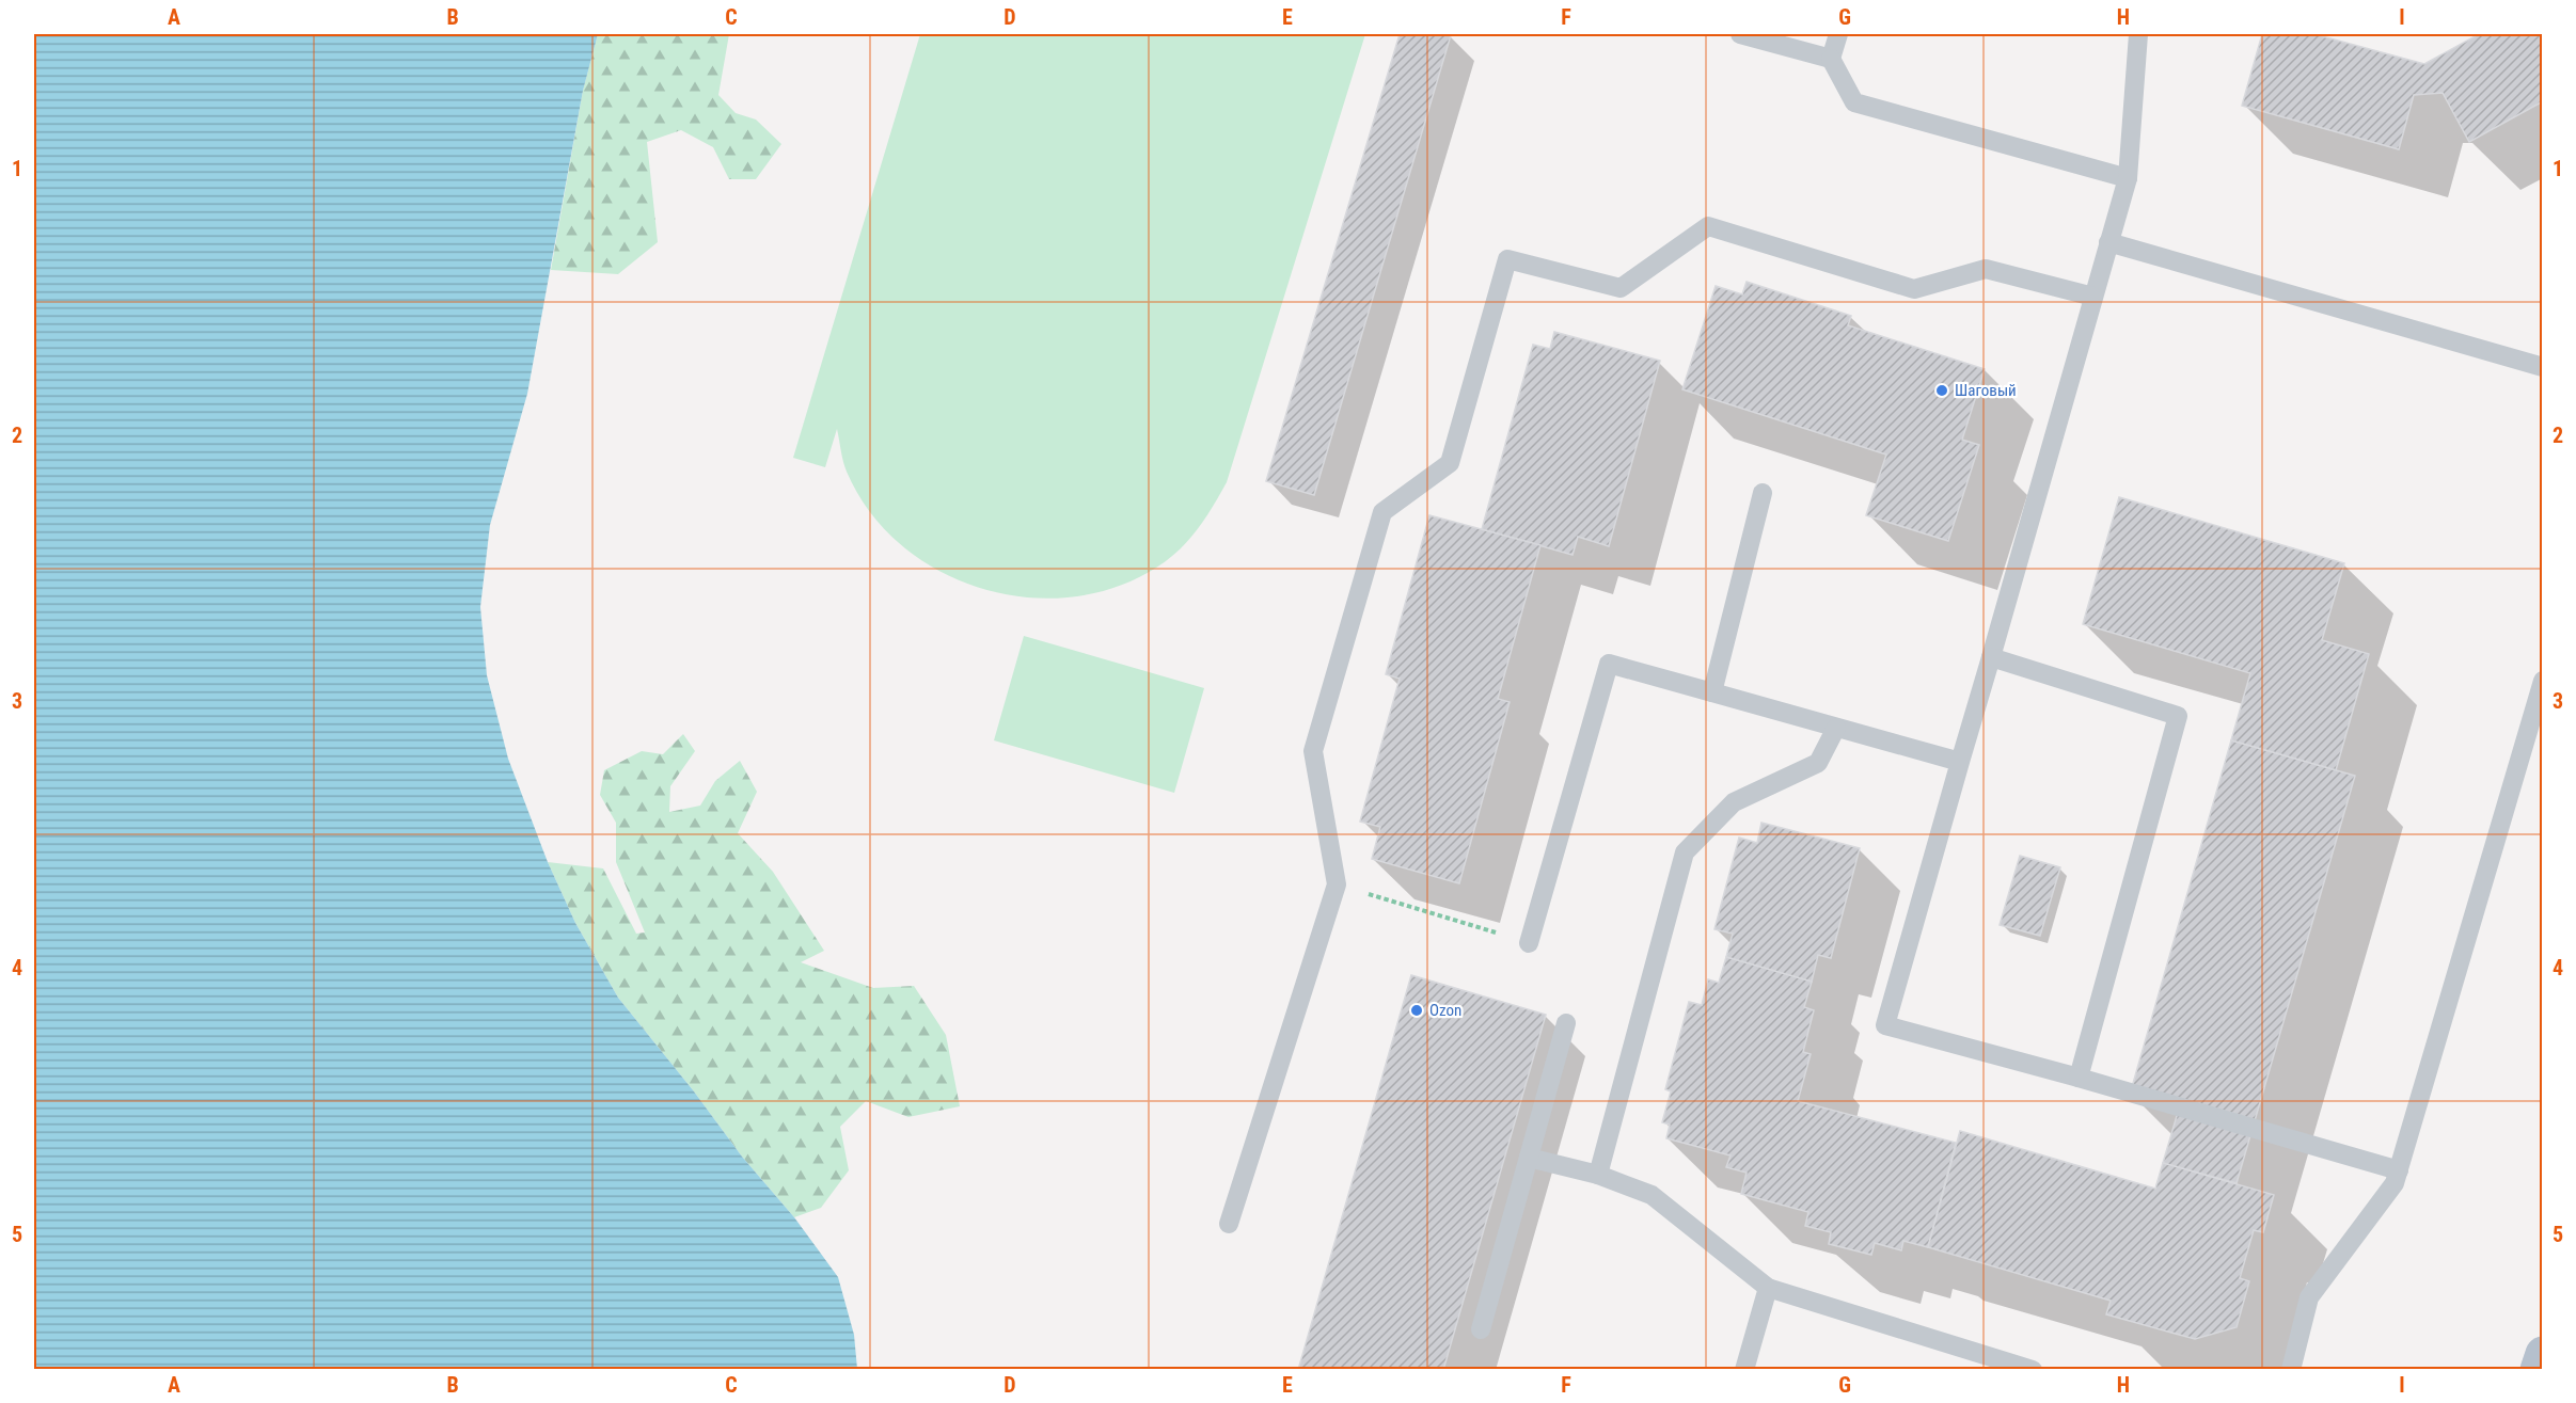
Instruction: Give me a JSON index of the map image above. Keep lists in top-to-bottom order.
{
  "places": ["Шаговый", "Ozon"],
  "grid": {
    "columns": [
      "A",
      "B",
      "C",
      "D",
      "E",
      "F",
      "G",
      "H",
      "I"
    ],
    "rows": [
      "1",
      "2",
      "3",
      "4",
      "5"
    ]
  }
}
